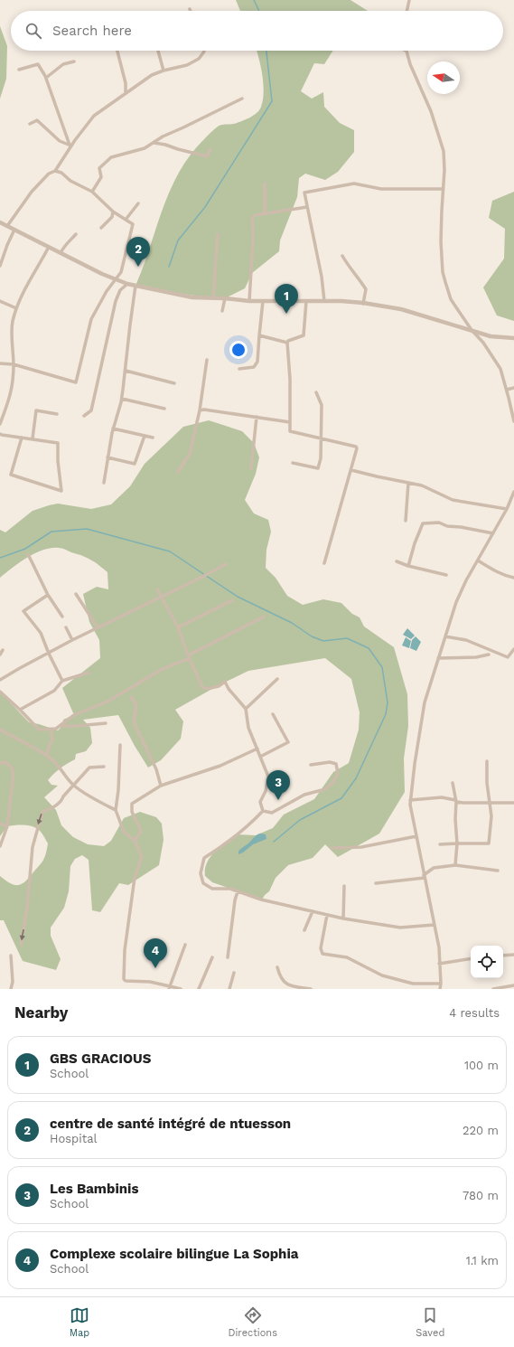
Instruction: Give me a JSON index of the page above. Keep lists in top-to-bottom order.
{
  "north": "left",
  "page": {
    "search": "Search here",
    "pins": [
      "2",
      "1",
      "3",
      "4"
    ],
    "heading": ["Nearby", "4 results"],
    "list": [
      {
        "mark": "1",
        "name": "GBS GRACIOUS",
        "note": "School",
        "value": "100 m"
      },
      {
        "mark": "2",
        "name": "centre de santé intégré de ntuesson",
        "note": "Hospital",
        "value": "220 m"
      },
      {
        "mark": "3",
        "name": "Les Bambinis",
        "note": "School",
        "value": "780 m"
      },
      {
        "mark": "4",
        "name": "Complexe scolaire bilingue La Sophia",
        "note": "School",
        "value": "1.1 km"
      }
    ],
    "nav": ["Map", "Directions", "Saved"]
  }
}
